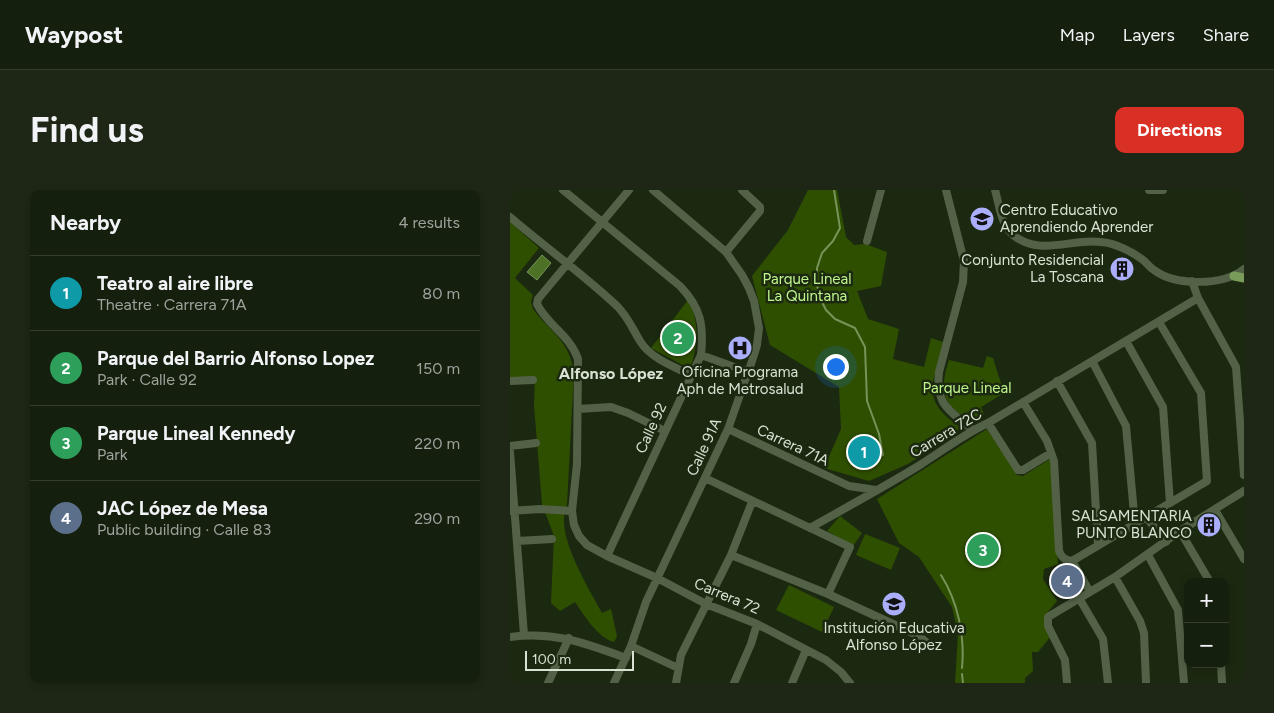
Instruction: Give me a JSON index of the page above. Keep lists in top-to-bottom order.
{
  "streets": {
    "street": [
      "Calle 92",
      "Carrera 72C",
      "Carrera 71A",
      "Calle 91A",
      "Carrera 72"
    ]
  },
  "crossings": [
    ["Calle 92", "Carrera 72"],
    ["Carrera 72C", "Carrera 71A"],
    ["Carrera 71A", "Calle 91A"],
    ["Calle 91A", "Carrera 72"]
  ],
  "districts": ["Alfonso López"],
  "parks": ["Parque Lineal La Quintana", "Parque Lineal"],
  "places": {
    "school or university": ["Centro Educativo Aprendiendo Aprender", "Institución Educativa Alfonso López"],
    "building": ["Conjunto Residencial La Toscana", "SALSAMENTARIA PUNTO BLANCO"],
    "hospital": ["Oficina Programa Aph de Metrosalud"]
  },
  "scale_bar": "100 m",
  "page": {
    "header": "Waypost",
    "nav": ["Map", "Layers", "Share"],
    "buttons": "Directions",
    "title": "Find us",
    "heading": ["Nearby", "4 results"],
    "list": [
      {
        "mark": "1",
        "name": "Teatro al aire libre",
        "note": "Theatre · Carrera 71A",
        "value": "80 m"
      },
      {
        "mark": "2",
        "name": "Parque del Barrio Alfonso Lopez",
        "note": "Park · Calle 92",
        "value": "150 m"
      },
      {
        "mark": "3",
        "name": "Parque Lineal Kennedy",
        "note": "Park",
        "value": "220 m"
      },
      {
        "mark": "4",
        "name": "JAC López de Mesa",
        "note": "Public building · Calle 83",
        "value": "290 m"
      }
    ],
    "pins": [
      "2",
      "1",
      "3",
      "4"
    ],
    "map_buttons": ["+", "−"],
    "scale": "100 m"
  }
}
